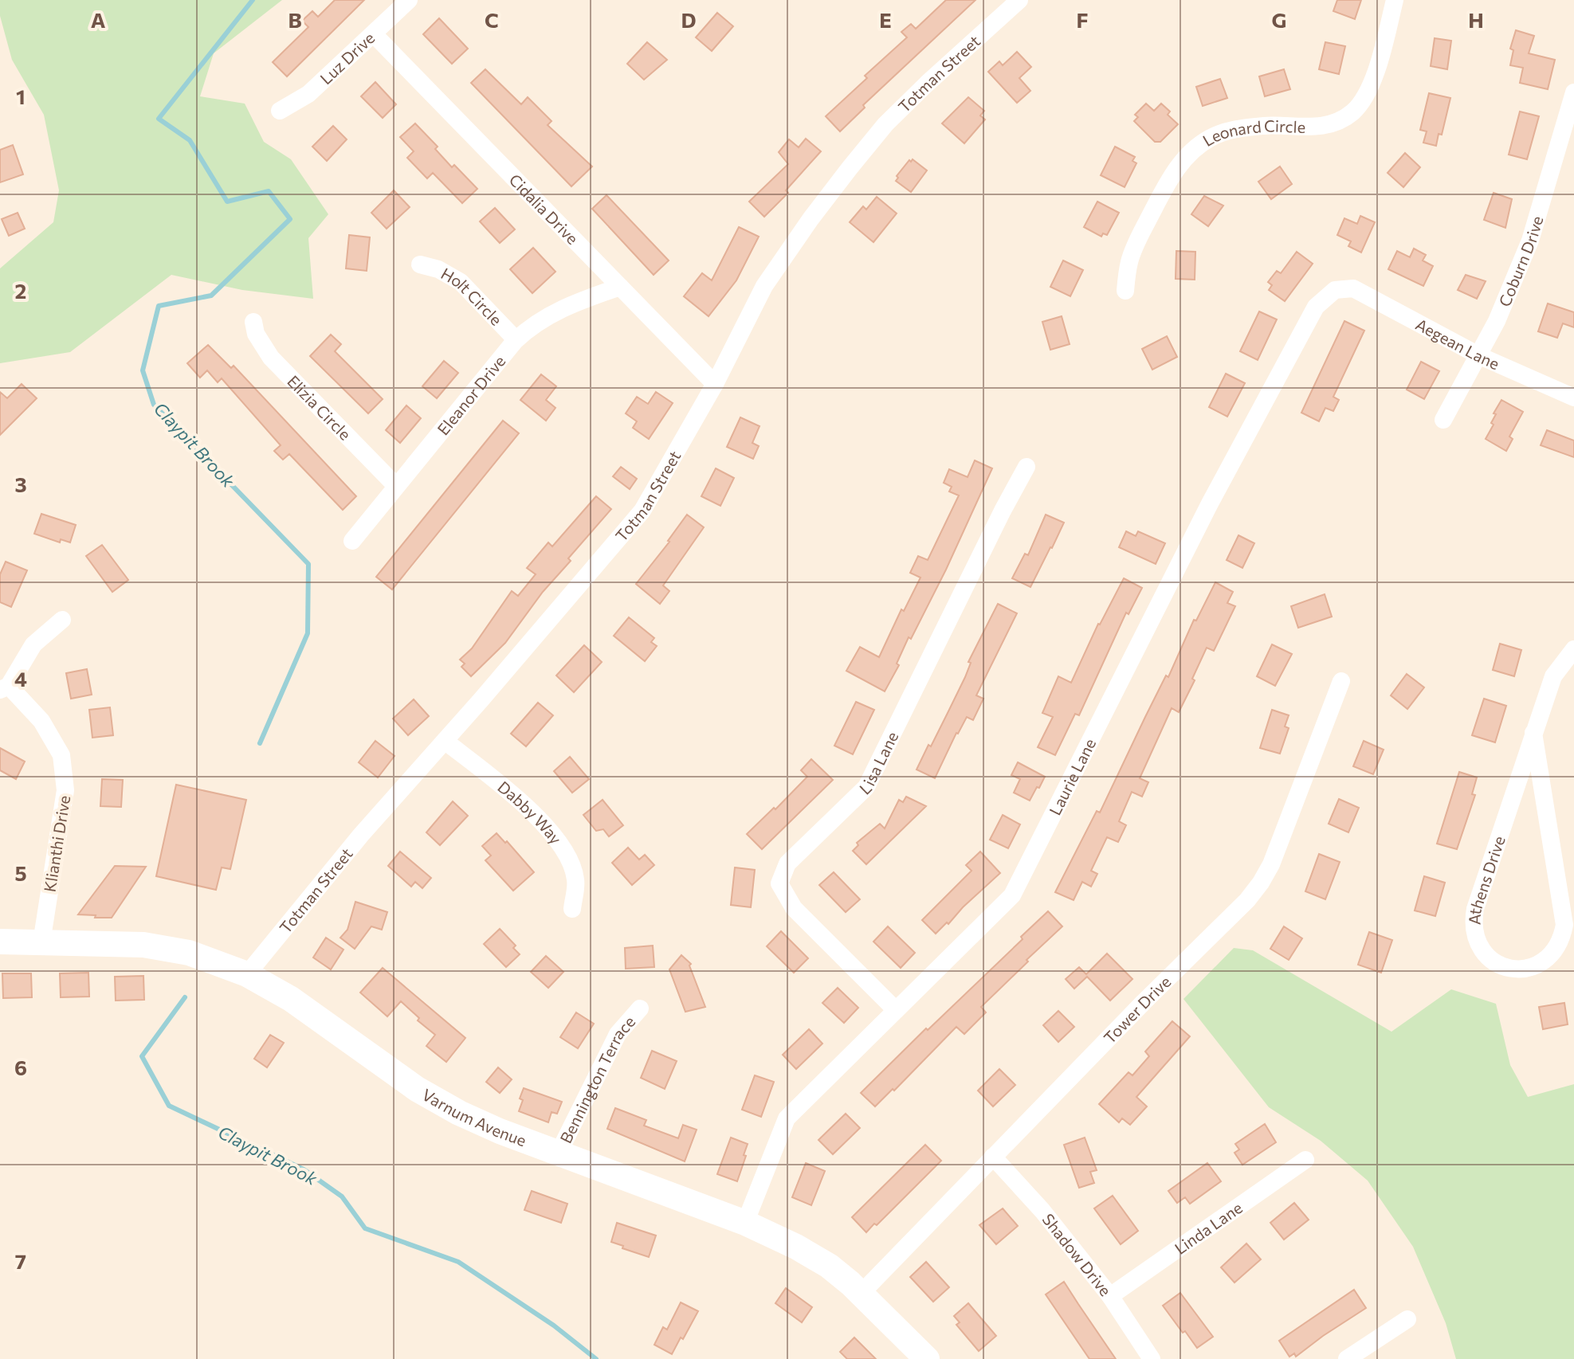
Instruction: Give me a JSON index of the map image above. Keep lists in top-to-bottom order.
{
  "streets": {
    "main road": ["Varnum Avenue"],
    "street": [
      "Luz Drive",
      "Totman Street",
      "Leonard Circle",
      "Cidalia Drive",
      "Coburn Drive",
      "Holt Circle",
      "Aegean Lane",
      "Eleanor Drive",
      "Elizia Circle",
      "Lisa Lane",
      "Laurie Lane",
      "Dabby Way",
      "Klianthi Drive",
      "Athens Drive",
      "Tower Drive",
      "Bennington Terrace",
      "Linda Lane",
      "Shadow Drive"
    ]
  },
  "crossings": [
    ["Luz Drive", "Cidalia Drive"],
    ["Totman Street", "Cidalia Drive"],
    ["Totman Street", "Dabby Way"],
    ["Totman Street", "Varnum Avenue"],
    ["Cidalia Drive", "Eleanor Drive"],
    ["Coburn Drive", "Aegean Lane"],
    ["Holt Circle", "Eleanor Drive"],
    ["Aegean Lane", "Laurie Lane"],
    ["Eleanor Drive", "Elizia Circle"],
    ["Lisa Lane", "Laurie Lane"],
    ["Laurie Lane", "Varnum Avenue"],
    ["Klianthi Drive", "Varnum Avenue"],
    ["Tower Drive", "Varnum Avenue"],
    ["Tower Drive", "Shadow Drive"],
    ["Bennington Terrace", "Varnum Avenue"],
    ["Linda Lane", "Shadow Drive"]
  ],
  "water": ["Claypit Brook"],
  "grid": {
    "columns": [
      "A",
      "B",
      "C",
      "D",
      "E",
      "F",
      "G",
      "H"
    ],
    "rows": [
      "1",
      "2",
      "3",
      "4",
      "5",
      "6",
      "7"
    ]
  }
}
